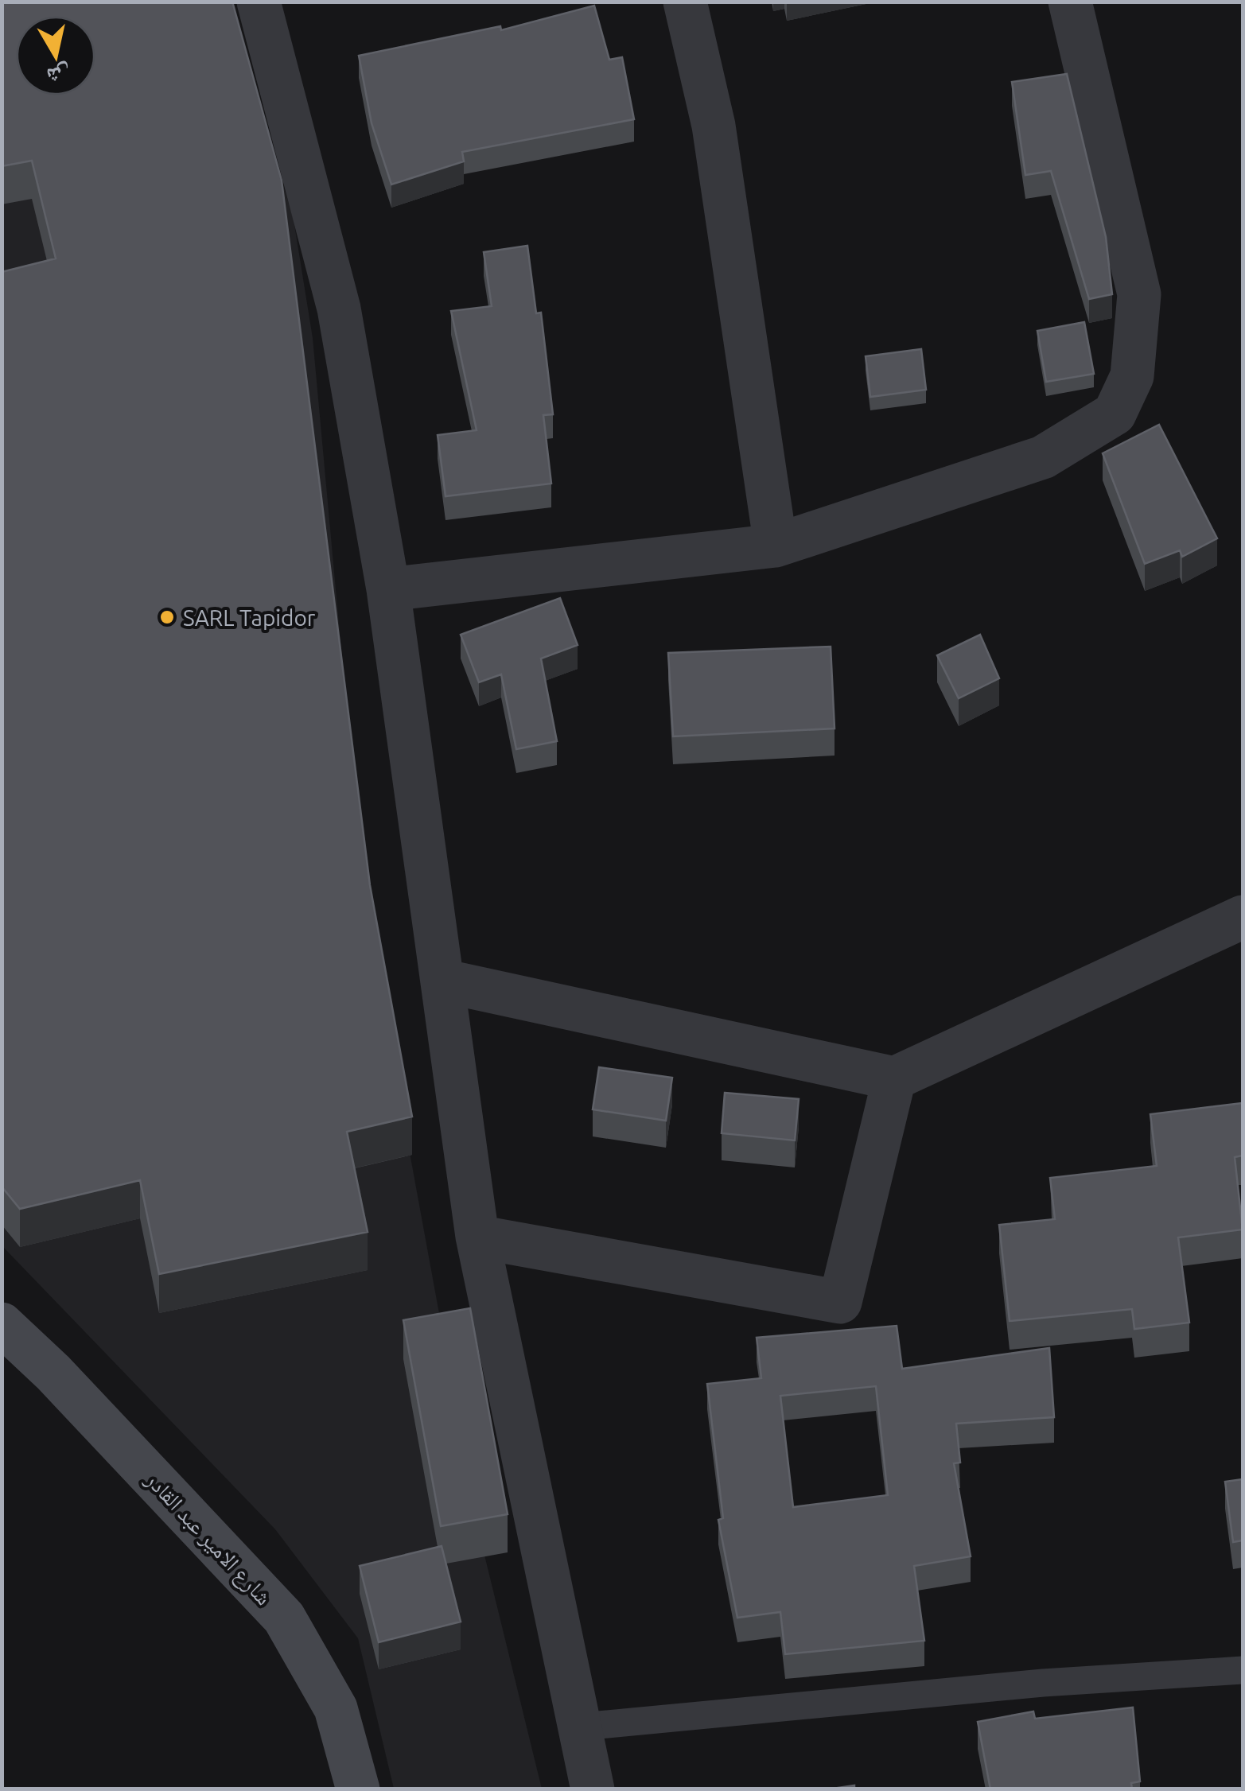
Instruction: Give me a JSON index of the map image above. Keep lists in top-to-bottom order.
{
  "streets": {
    "main road": ["شارع الامير عبد القادر"]
  },
  "places": ["SARL Tapidor"],
  "north": "bottom"
}
